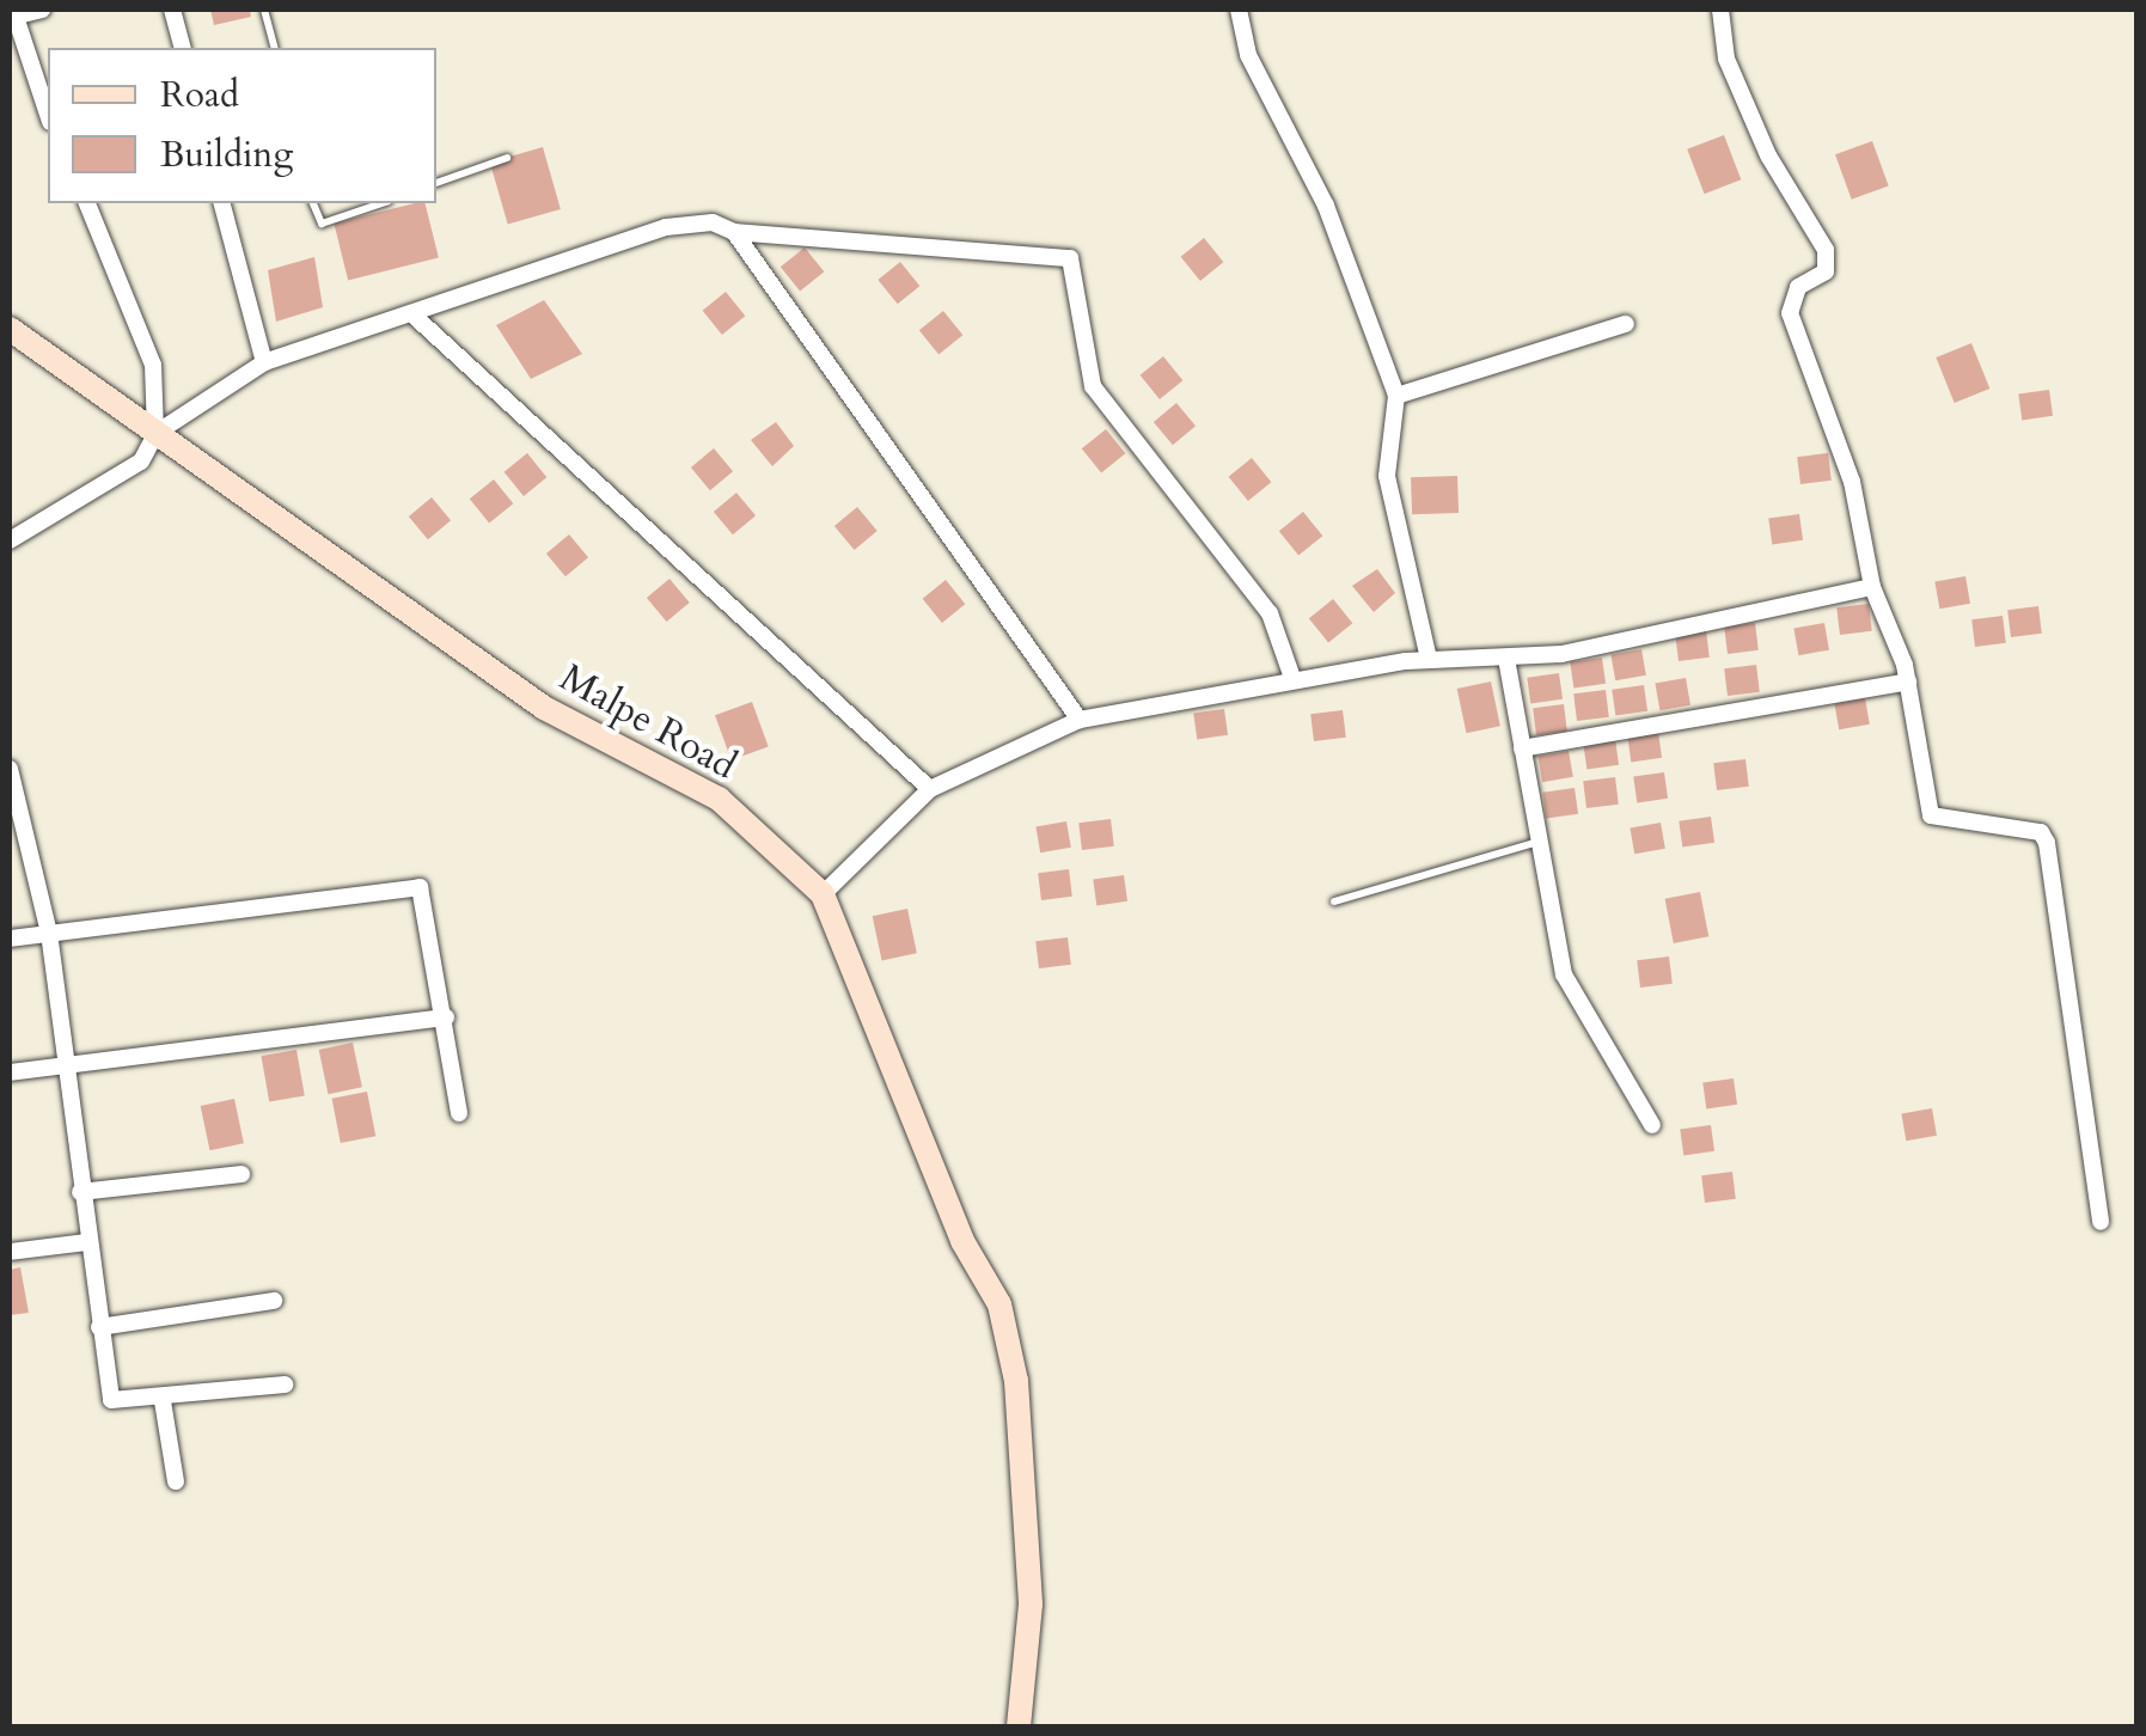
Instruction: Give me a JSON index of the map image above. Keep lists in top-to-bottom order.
{
  "streets": {
    "street": ["Malpe Road"]
  },
  "legend": ["Road", "Building"]
}
